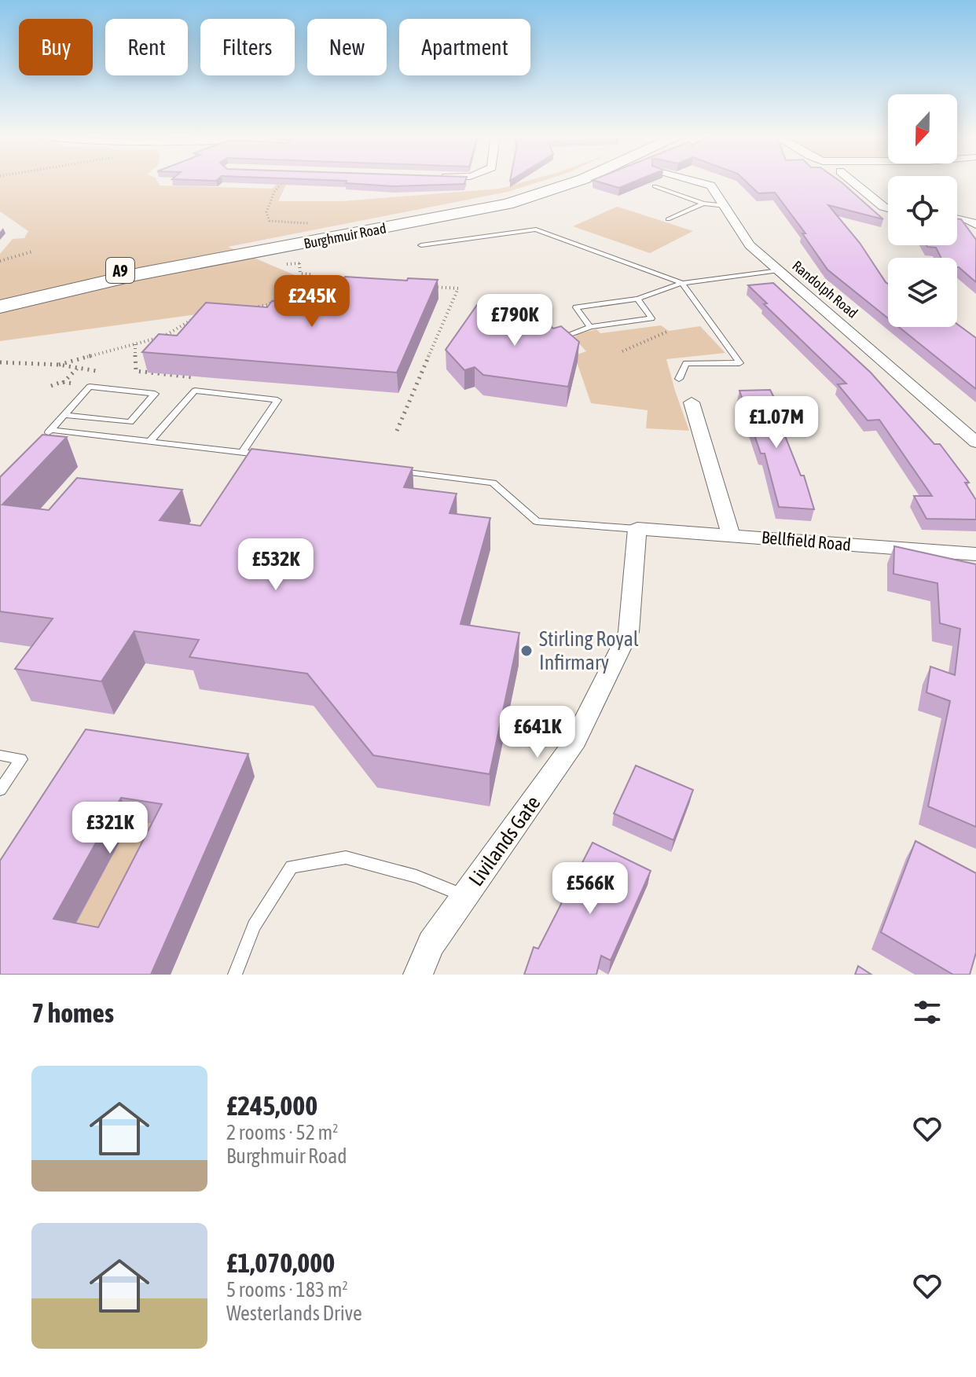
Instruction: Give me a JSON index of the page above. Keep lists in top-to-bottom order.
{
  "streets": {
    "main road": ["Burghmuir Road", "A9"],
    "street": ["Randolph Road", "Bellfield Road", "Livilands Gate"]
  },
  "crossings": [
    ["Bellfield Road", "Livilands Gate"]
  ],
  "places": ["Stirling Royal Infirmary"],
  "north": "bottom",
  "page": {
    "chip": [
      "Buy",
      "Rent",
      "Filters",
      "New",
      "Apartment"
    ],
    "price": [
      "£245K",
      "£790K",
      "£1.07M",
      "£532K",
      "£641K",
      "£321K",
      "£566K"
    ],
    "heading": "7 homes",
    "list": [
      {
        "name": "£245,000",
        "note": "2 rooms · 52 m² · Burghmuir Road"
      },
      {
        "name": "£1,070,000",
        "note": "5 rooms · 183 m² · Westerlands Drive"
      }
    ]
  }
}
